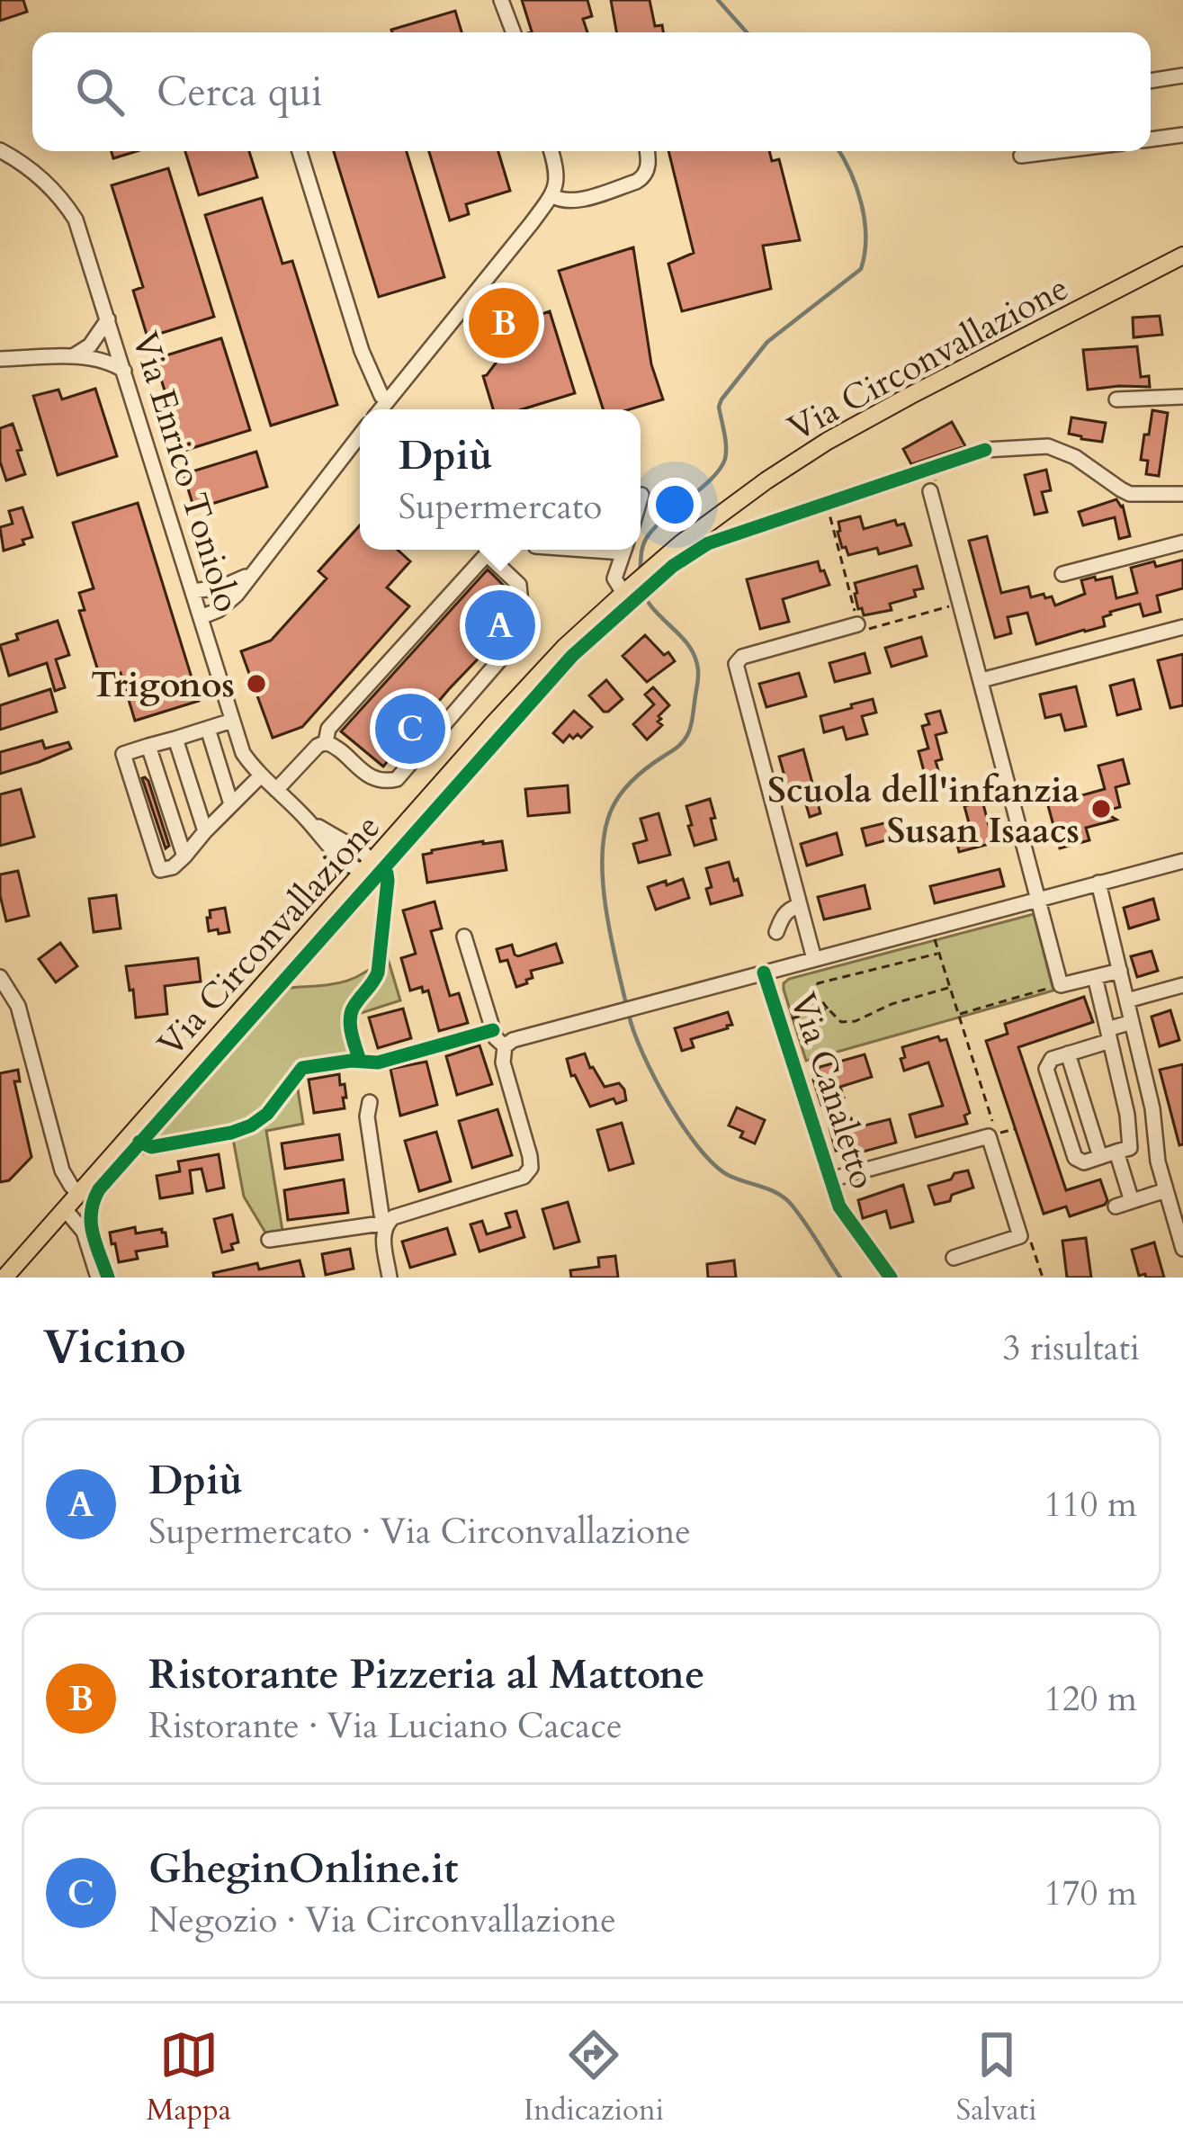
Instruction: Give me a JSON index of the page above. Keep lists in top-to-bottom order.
{
  "streets": {
    "main road": ["Via Circonvallazione"],
    "street": ["Via Enrico Toniolo", "Via Canaletto"]
  },
  "crossings": [
    ["Via Circonvallazione", "Via Enrico Toniolo"]
  ],
  "places": ["Trigonos", "Scuola dell'infanzia Susan Isaacs"],
  "page": {
    "search": "Cerca qui",
    "pins": ["B", "A", "C"],
    "popup": ["Dpiù", "Supermercato"],
    "heading": ["Vicino", "3 risultati"],
    "list": [
      {
        "mark": "A",
        "name": "Dpiù",
        "note": "Supermercato · Via Circonvallazione",
        "value": "110 m"
      },
      {
        "mark": "B",
        "name": "Ristorante Pizzeria al Mattone",
        "note": "Ristorante · Via Luciano Cacace",
        "value": "120 m"
      },
      {
        "mark": "C",
        "name": "GheginOnline.it",
        "note": "Negozio · Via Circonvallazione",
        "value": "170 m"
      }
    ],
    "nav": ["Mappa", "Indicazioni", "Salvati"]
  }
}
